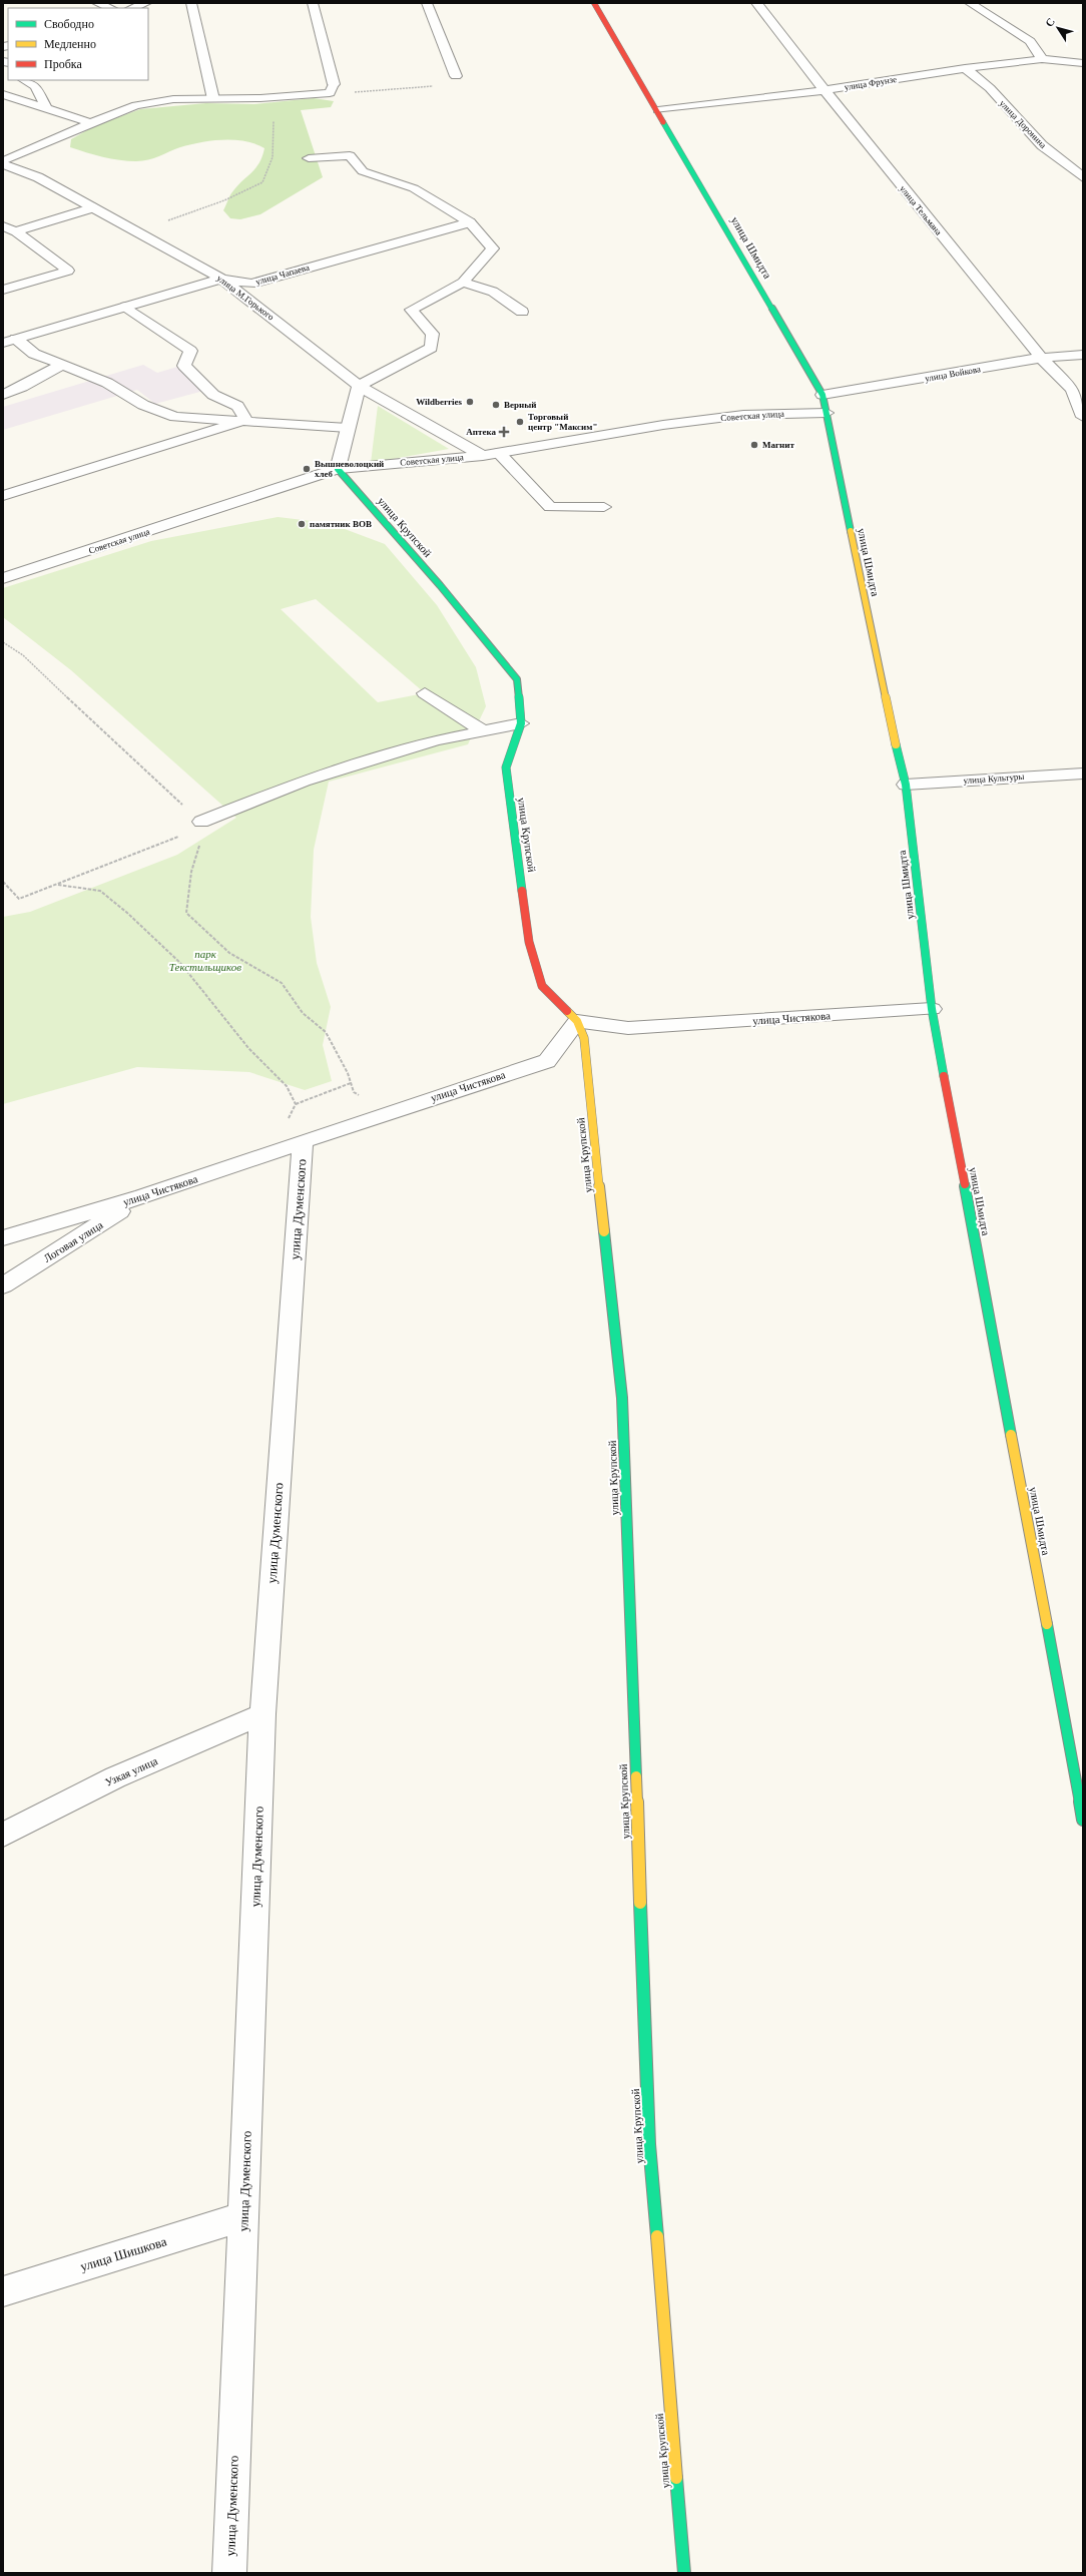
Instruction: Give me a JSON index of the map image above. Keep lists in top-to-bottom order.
{
  "streets": {
    "main road": ["улица Шмидта", "улица Крупской"],
    "street": [
      "улица Фрунзе",
      "улица Доронина",
      "улица Тельмана",
      "улица Чапаева",
      "улица М.Горького",
      "улица Войкова",
      "Советская улица",
      "улица Культуры",
      "улица Чистякова",
      "улица Думенского",
      "Логовая улица",
      "Узкая улица",
      "улица Шишкова"
    ]
  },
  "crossings": [
    ["улица Фрунзе", "улица Доронина"],
    ["улица Фрунзе", "улица Тельмана"],
    ["улица Фрунзе", "улица Шмидта"],
    ["улица Тельмана", "улица Войкова"],
    ["улица Шмидта", "улица Войкова"],
    ["улица Шмидта", "Советская улица"],
    ["улица Шмидта", "улица Культуры"],
    ["улица Шмидта", "улица Чистякова"],
    ["улица Чапаева", "улица М.Горького"],
    ["улица М.Горького", "Советская улица"],
    ["Советская улица", "улица Крупской"],
    ["улица Крупской", "улица Чистякова"],
    ["улица Чистякова", "улица Думенского"],
    ["улица Чистякова", "Логовая улица"],
    ["улица Думенского", "Узкая улица"],
    ["улица Думенского", "улица Шишкова"]
  ],
  "parks": ["парк Текстильщиков"],
  "places": {
    "other": [
      "Wildberries",
      "Верный",
      "Торговый центр \"Максим\"",
      "Магнит",
      "Вышневолоцкий хлеб",
      "памятник ВОВ"
    ],
    "health": ["Аптека"]
  },
  "legend": ["Свободно", "Медленно", "Пробка"],
  "north": "top left"
}
